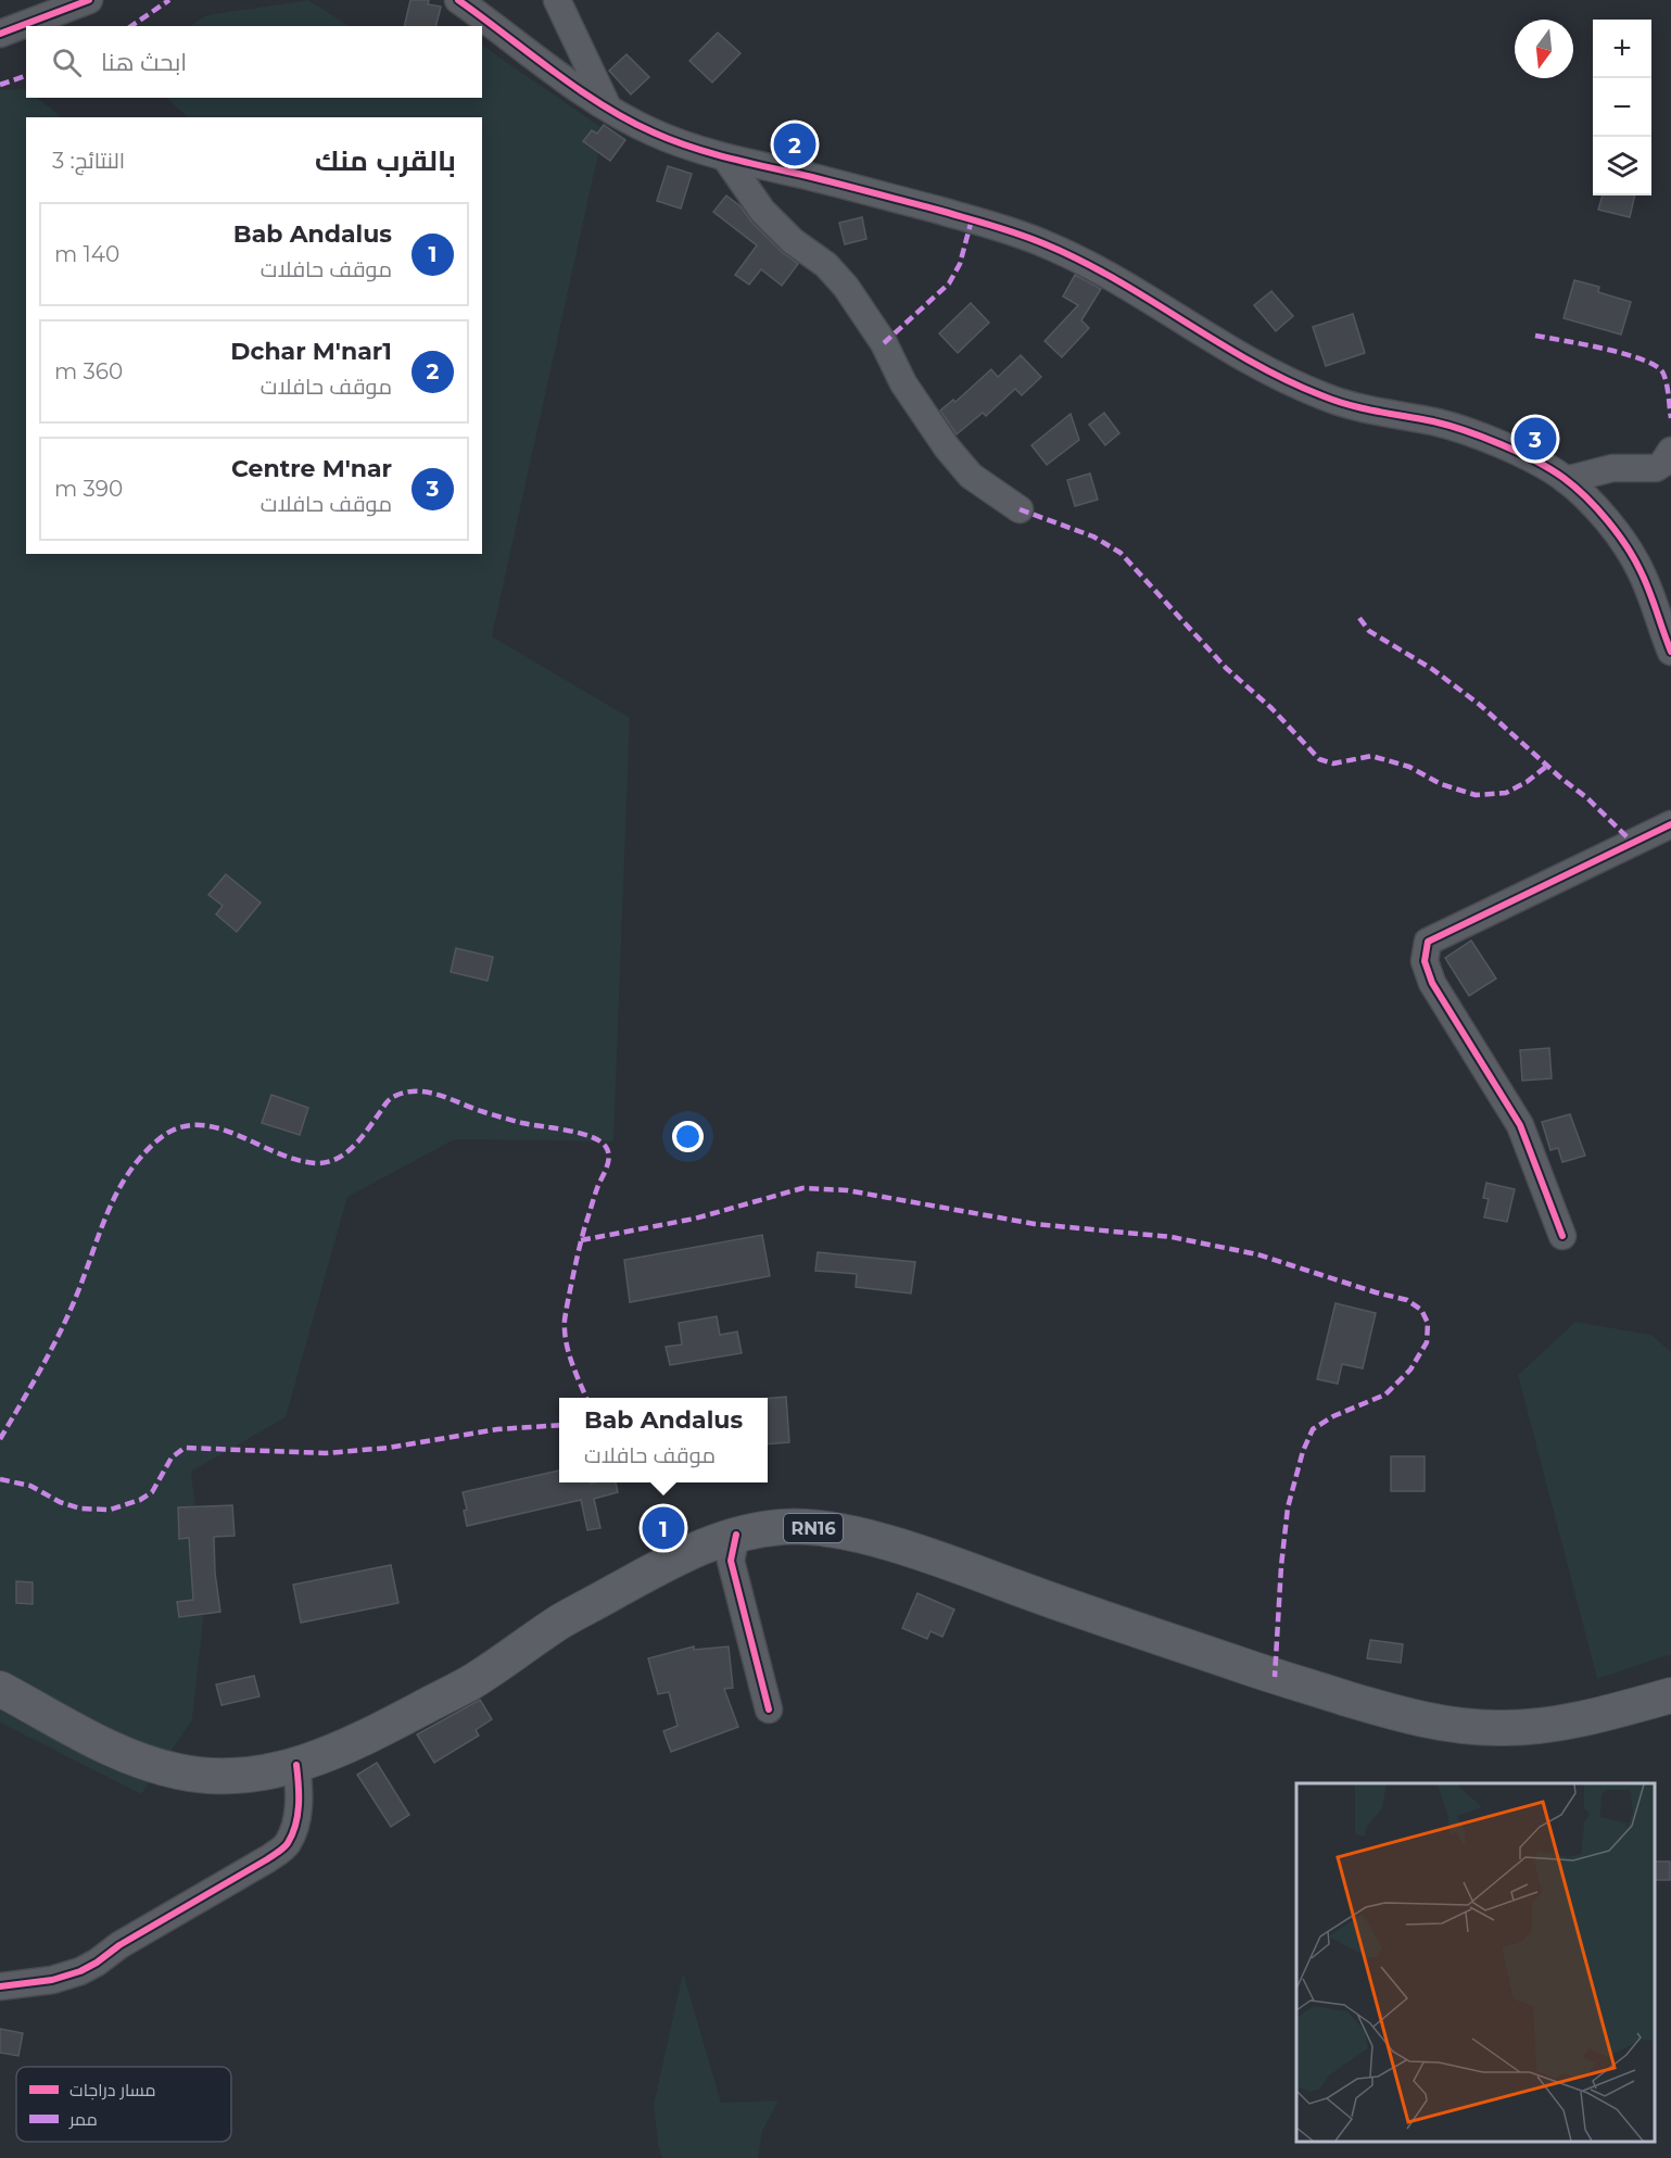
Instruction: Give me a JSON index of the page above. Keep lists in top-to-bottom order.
{
  "streets": {
    "main road": ["RN16"]
  },
  "legend": ["مسار دراجات", "ممر"],
  "north": "bottom",
  "page": {
    "map_buttons": ["+", "−"],
    "search": "ابحث هنا",
    "heading": ["بالقرب منك", "النتائج: 3"],
    "pins": ["2", "3", "1"],
    "list": [
      {
        "mark": "1",
        "name": "Bab Andalus",
        "note": "موقف حافلات",
        "value": "140 m"
      },
      {
        "mark": "2",
        "name": "Dchar M'nar1",
        "note": "موقف حافلات",
        "value": "360 m"
      },
      {
        "mark": "3",
        "name": "Centre M'nar",
        "note": "موقف حافلات",
        "value": "390 m"
      }
    ],
    "popup": ["Bab Andalus", "موقف حافلات"]
  }
}
